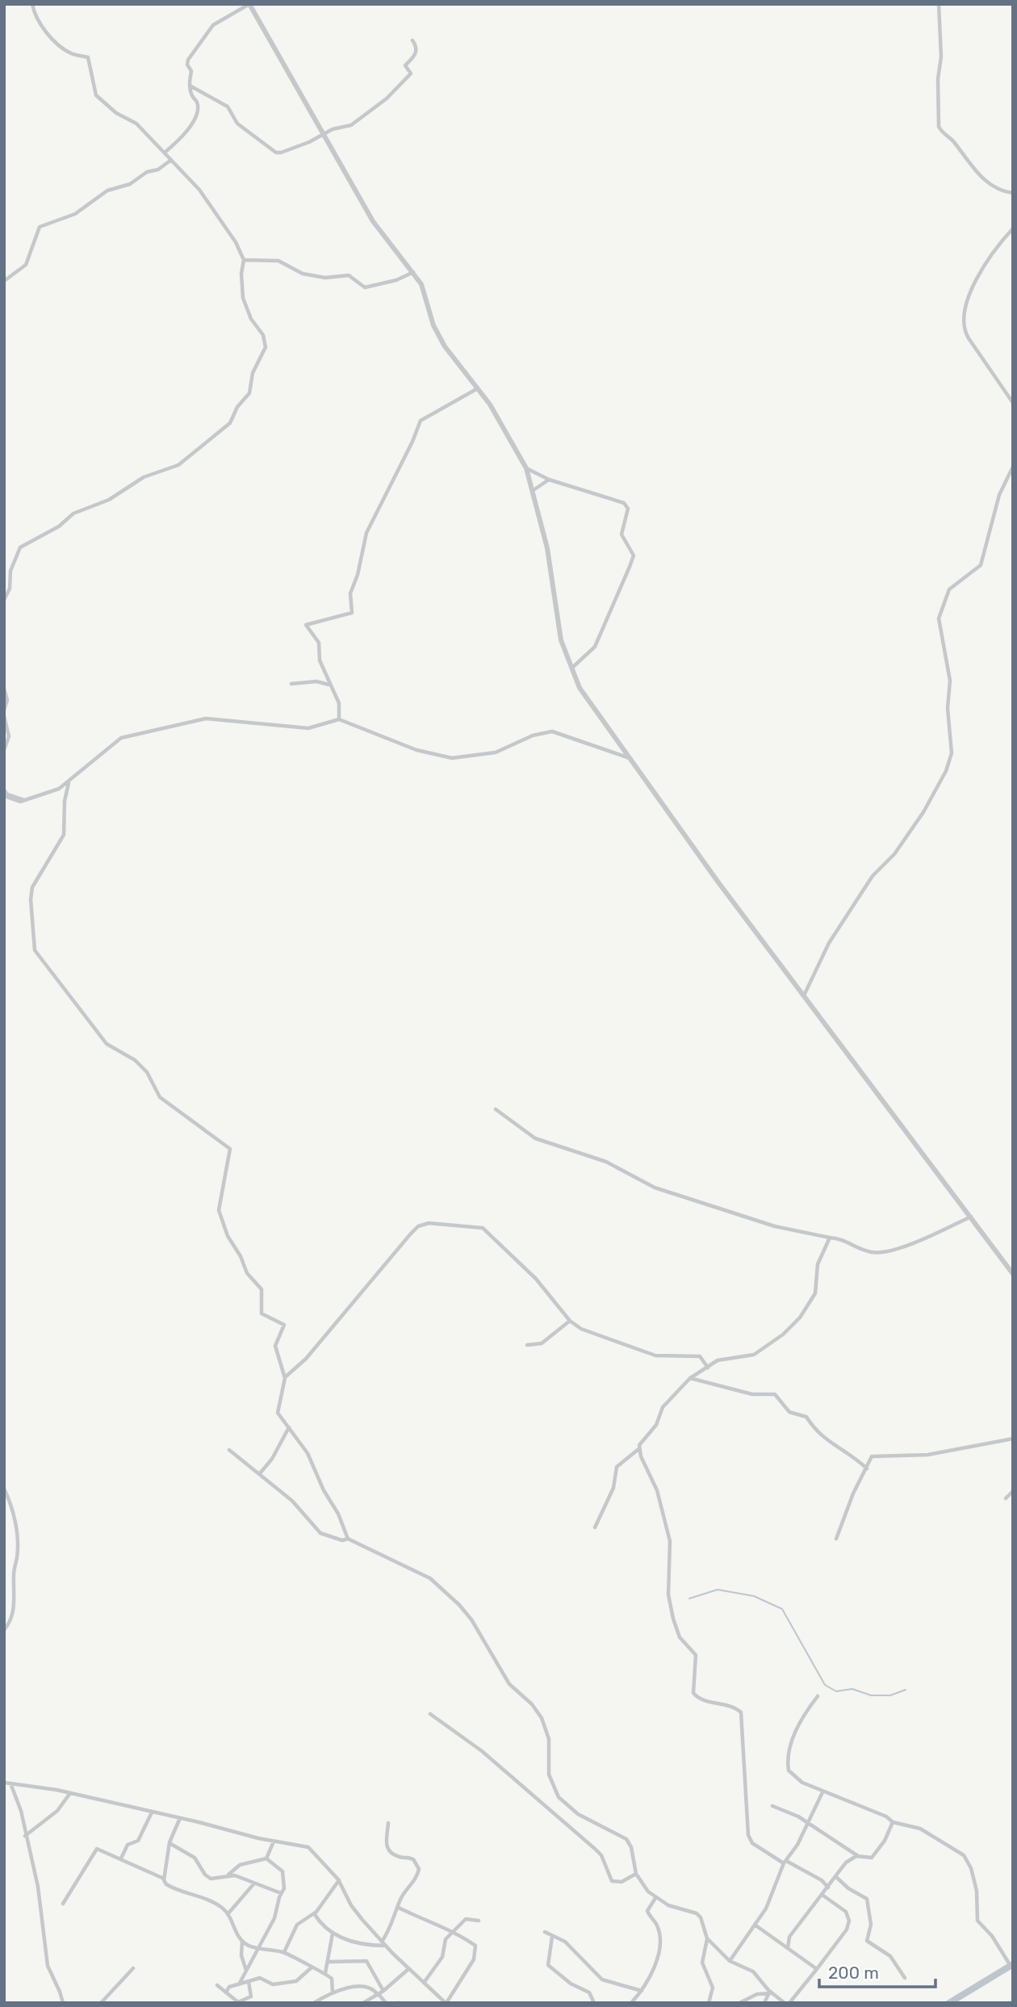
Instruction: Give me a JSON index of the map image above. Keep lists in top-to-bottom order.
{
  "scale_bar": "200 m"
}
